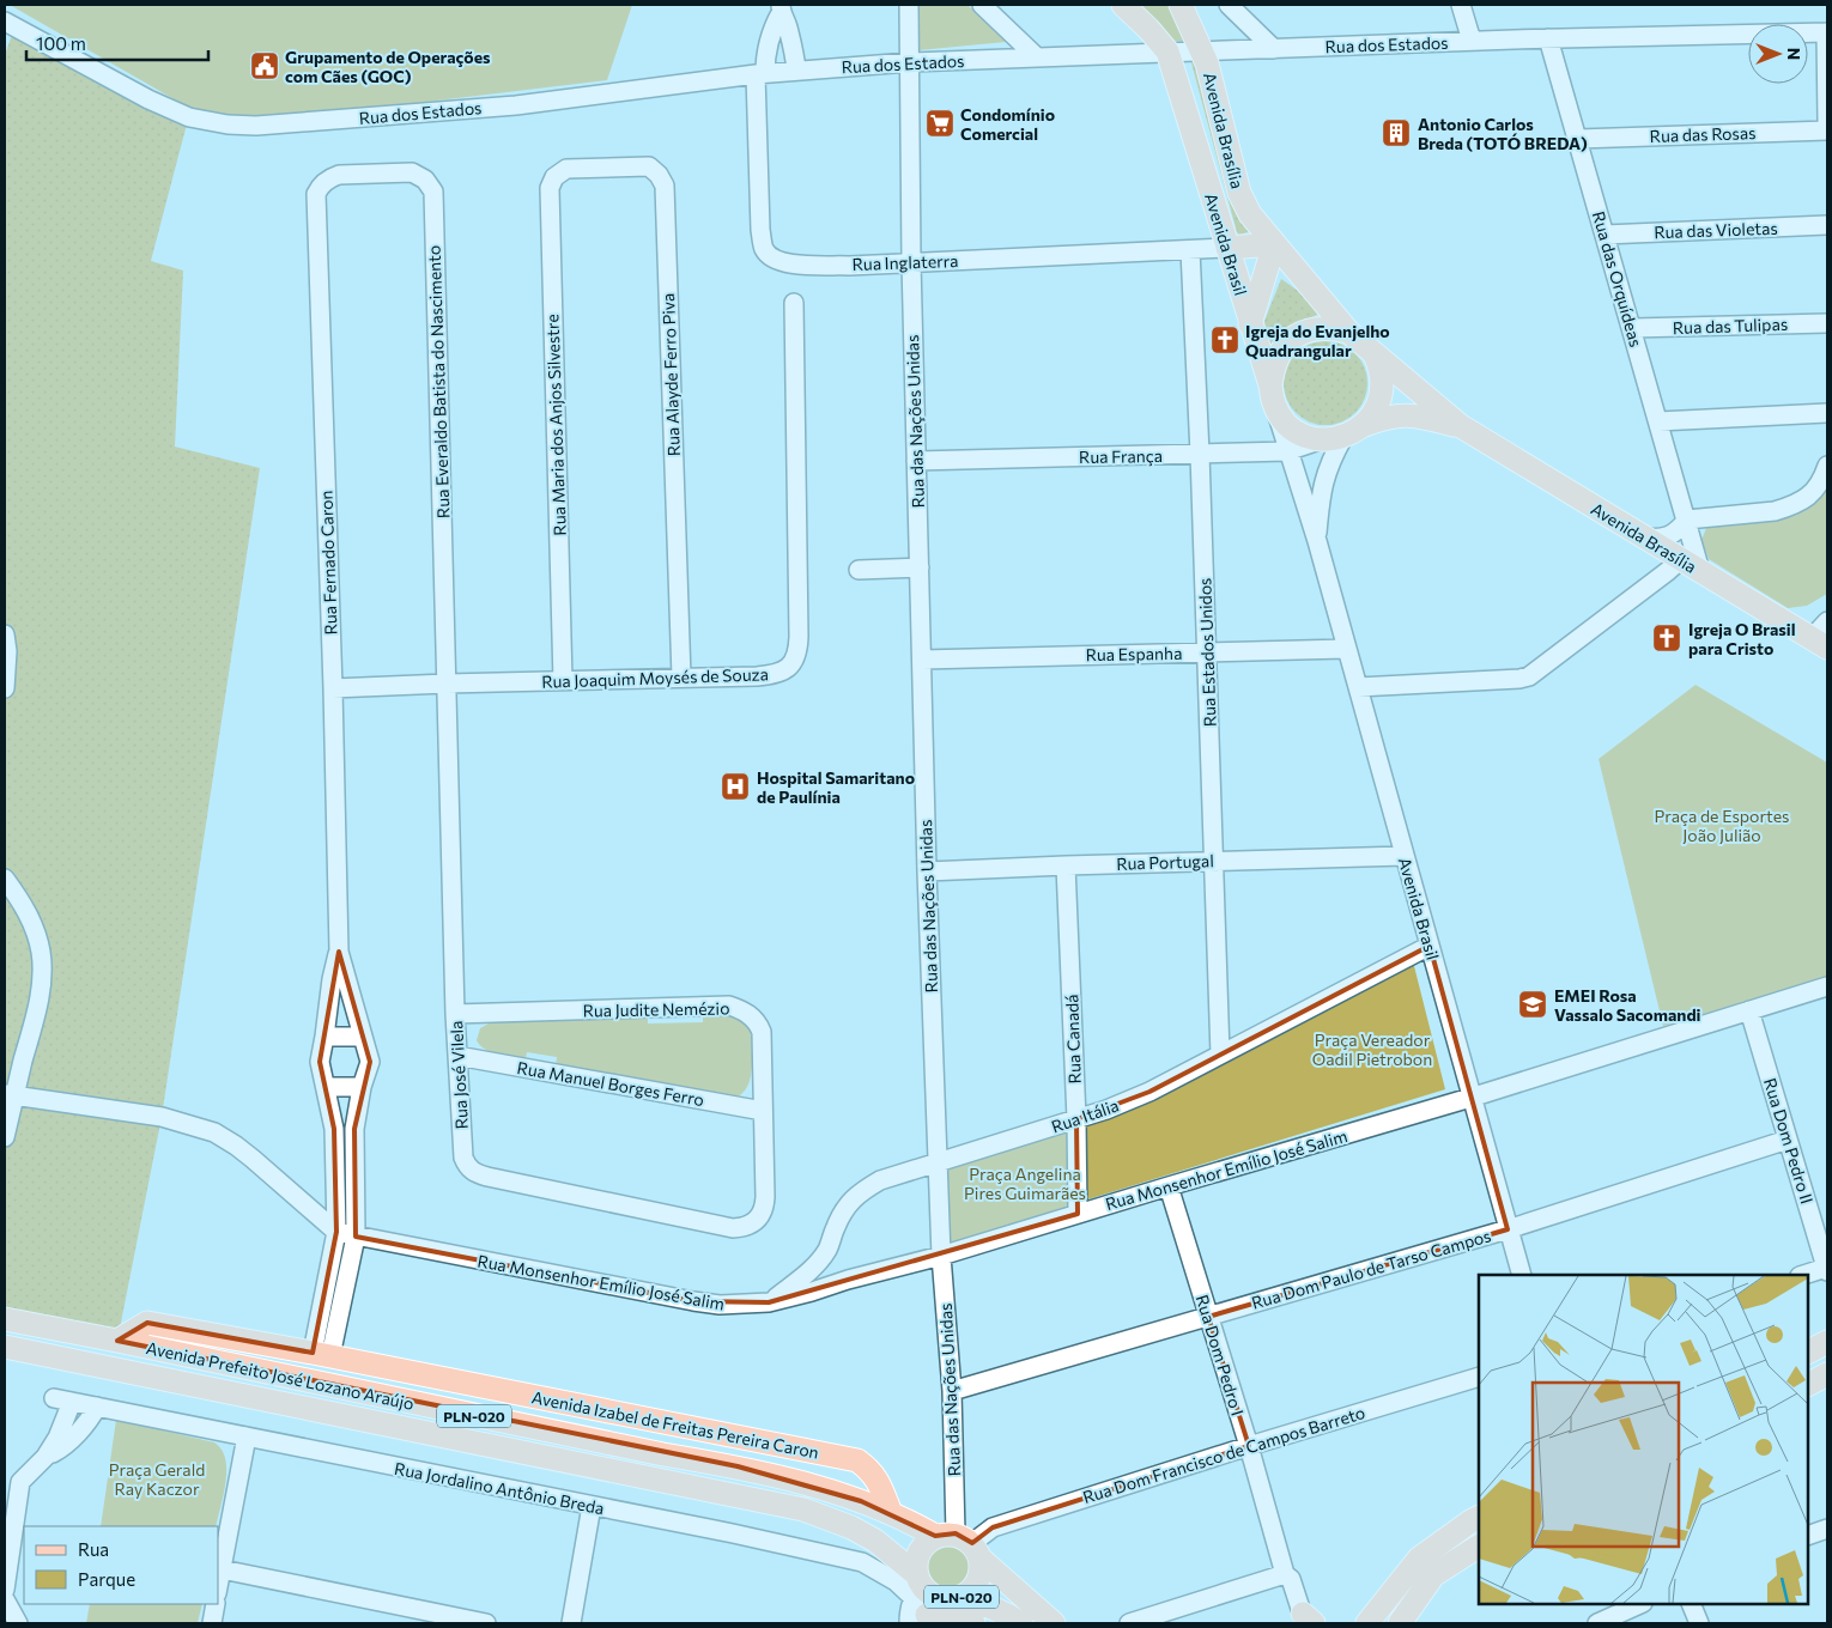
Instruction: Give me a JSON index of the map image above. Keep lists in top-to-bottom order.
{
  "streets": {
    "main road": [
      "Avenida Brasília",
      "Avenida Brasil",
      "Avenida Prefeito José Lozano Araújo",
      "PLN-020",
      "Avenida Izabel de Freitas Pereira Caron"
    ],
    "street": [
      "Rua dos Estados",
      "Rua das Rosas",
      "Rua das Violetas",
      "Rua Inglaterra",
      "Rua das Orquídeas",
      "Rua das Tulipas",
      "Rua Alayde Ferro Piva",
      "Rua Everaldo Batista do Nascimento",
      "Rua das Nações Unidas",
      "Rua Maria dos Anjos Silvestre",
      "Rua França",
      "Rua Fernado Caron",
      "Rua Estados Unidos",
      "Rua Espanha",
      "Rua Joaquim Moysés de Souza",
      "Rua Portugal",
      "Rua Judite Nemézio",
      "Rua Canadá",
      "Rua José Vilela",
      "Rua Manuel Borges Ferro",
      "Rua Itália",
      "Rua Dom Pedro II",
      "Rua Monsenhor Emílio José Salim",
      "Rua Dom Paulo de Tarso Campos",
      "Rua Dom Pedro I",
      "Rua Dom Francisco de Campos Barreto",
      "Rua Jordalino Antônio Breda"
    ]
  },
  "crossings": [
    ["Rua dos Estados", "Avenida Brasília"],
    ["Rua dos Estados", "Avenida Brasil"],
    ["Rua dos Estados", "Rua Inglaterra"],
    ["Rua dos Estados", "Rua das Orquídeas"],
    ["Rua dos Estados", "Rua das Nações Unidas"],
    ["Avenida Brasília", "Avenida Brasil"],
    ["Avenida Brasília", "Rua das Orquídeas"],
    ["Avenida Brasília", "Rua França"],
    ["Rua das Rosas", "Rua das Orquídeas"],
    ["Rua das Violetas", "Rua das Orquídeas"],
    ["Avenida Brasil", "Rua Inglaterra"],
    ["Avenida Brasil", "Rua França"],
    ["Avenida Brasil", "Rua Espanha"],
    ["Avenida Brasil", "Rua Portugal"],
    ["Avenida Brasil", "Rua Itália"],
    ["Avenida Brasil", "Rua Monsenhor Emílio José Salim"],
    ["Avenida Brasil", "Rua Dom Paulo de Tarso Campos"],
    ["Rua Inglaterra", "Rua das Nações Unidas"],
    ["Rua Inglaterra", "Rua Estados Unidos"],
    ["Rua das Orquídeas", "Rua das Tulipas"],
    ["Rua Alayde Ferro Piva", "Rua Maria dos Anjos Silvestre"],
    ["Rua Alayde Ferro Piva", "Rua Joaquim Moysés de Souza"],
    ["Rua Everaldo Batista do Nascimento", "Rua Fernado Caron"],
    ["Rua Everaldo Batista do Nascimento", "Rua Joaquim Moysés de Souza"],
    ["Rua Everaldo Batista do Nascimento", "Rua José Vilela"],
    ["Rua das Nações Unidas", "Rua França"],
    ["Rua das Nações Unidas", "Rua Espanha"],
    ["Rua das Nações Unidas", "Rua Portugal"],
    ["Rua das Nações Unidas", "Rua Itália"],
    ["Rua das Nações Unidas", "Rua Monsenhor Emílio José Salim"],
    ["Rua das Nações Unidas", "Rua Dom Paulo de Tarso Campos"],
    ["Rua das Nações Unidas", "Avenida Prefeito José Lozano Araújo"],
    ["Rua das Nações Unidas", "PLN-020"],
    ["Rua das Nações Unidas", "Rua Dom Francisco de Campos Barreto"],
    ["Rua Maria dos Anjos Silvestre", "Rua Joaquim Moysés de Souza"],
    ["Rua França", "Rua Estados Unidos"],
    ["Rua Fernado Caron", "Rua Joaquim Moysés de Souza"],
    ["Rua Fernado Caron", "Rua Monsenhor Emílio José Salim"],
    ["Rua Fernado Caron", "Avenida Izabel de Freitas Pereira Caron"],
    ["Rua Estados Unidos", "Rua Espanha"],
    ["Rua Estados Unidos", "Rua Portugal"],
    ["Rua Estados Unidos", "Rua Itália"],
    ["Rua Joaquim Moysés de Souza", "Rua José Vilela"],
    ["Rua Portugal", "Rua Canadá"],
    ["Rua Judite Nemézio", "Rua José Vilela"],
    ["Rua Judite Nemézio", "Rua Manuel Borges Ferro"],
    ["Rua Canadá", "Rua Itália"],
    ["Rua Canadá", "Rua Monsenhor Emílio José Salim"],
    ["Rua José Vilela", "Rua Manuel Borges Ferro"],
    ["Rua Itália", "Rua Monsenhor Emílio José Salim"],
    ["Rua Dom Pedro II", "Rua Monsenhor Emílio José Salim"],
    ["Rua Dom Pedro II", "Rua Dom Paulo de Tarso Campos"],
    ["Rua Monsenhor Emílio José Salim", "Rua Dom Pedro I"],
    ["Rua Dom Paulo de Tarso Campos", "Rua Dom Pedro I"],
    ["Rua Dom Pedro I", "Rua Dom Francisco de Campos Barreto"],
    ["Avenida Prefeito José Lozano Araújo", "PLN-020"],
    ["Avenida Prefeito José Lozano Araújo", "Avenida Izabel de Freitas Pereira Caron"],
    ["Avenida Prefeito José Lozano Araújo", "Rua Dom Francisco de Campos Barreto"],
    ["Avenida Prefeito José Lozano Araújo", "Rua Jordalino Antônio Breda"],
    ["PLN-020", "Rua Dom Francisco de Campos Barreto"],
    ["PLN-020", "Rua Jordalino Antônio Breda"]
  ],
  "parks": [
    "Praça de Esportes João Julião",
    "Praça Vereador Oadil Pietrobon",
    "Praça Angelina Pires Guimarães",
    "Praça Gerald Ray Kaczor"
  ],
  "places": {
    "public building": ["Grupamento de Operações com Cães (GOC)"],
    "supermarket": ["Condomínio Comercial"],
    "building": ["Antonio Carlos Breda (TOTÓ BREDA)"],
    "church": ["Igreja do Evanjelho Quadrangular", "Igreja O Brasil para Cristo"],
    "hospital": ["Hospital Samaritano de Paulínia"],
    "school or university": ["EMEI Rosa Vassalo Sacomandi"]
  },
  "legend": ["Rua", "Parque"],
  "scale_bar": "100 m",
  "north": "right"
}
